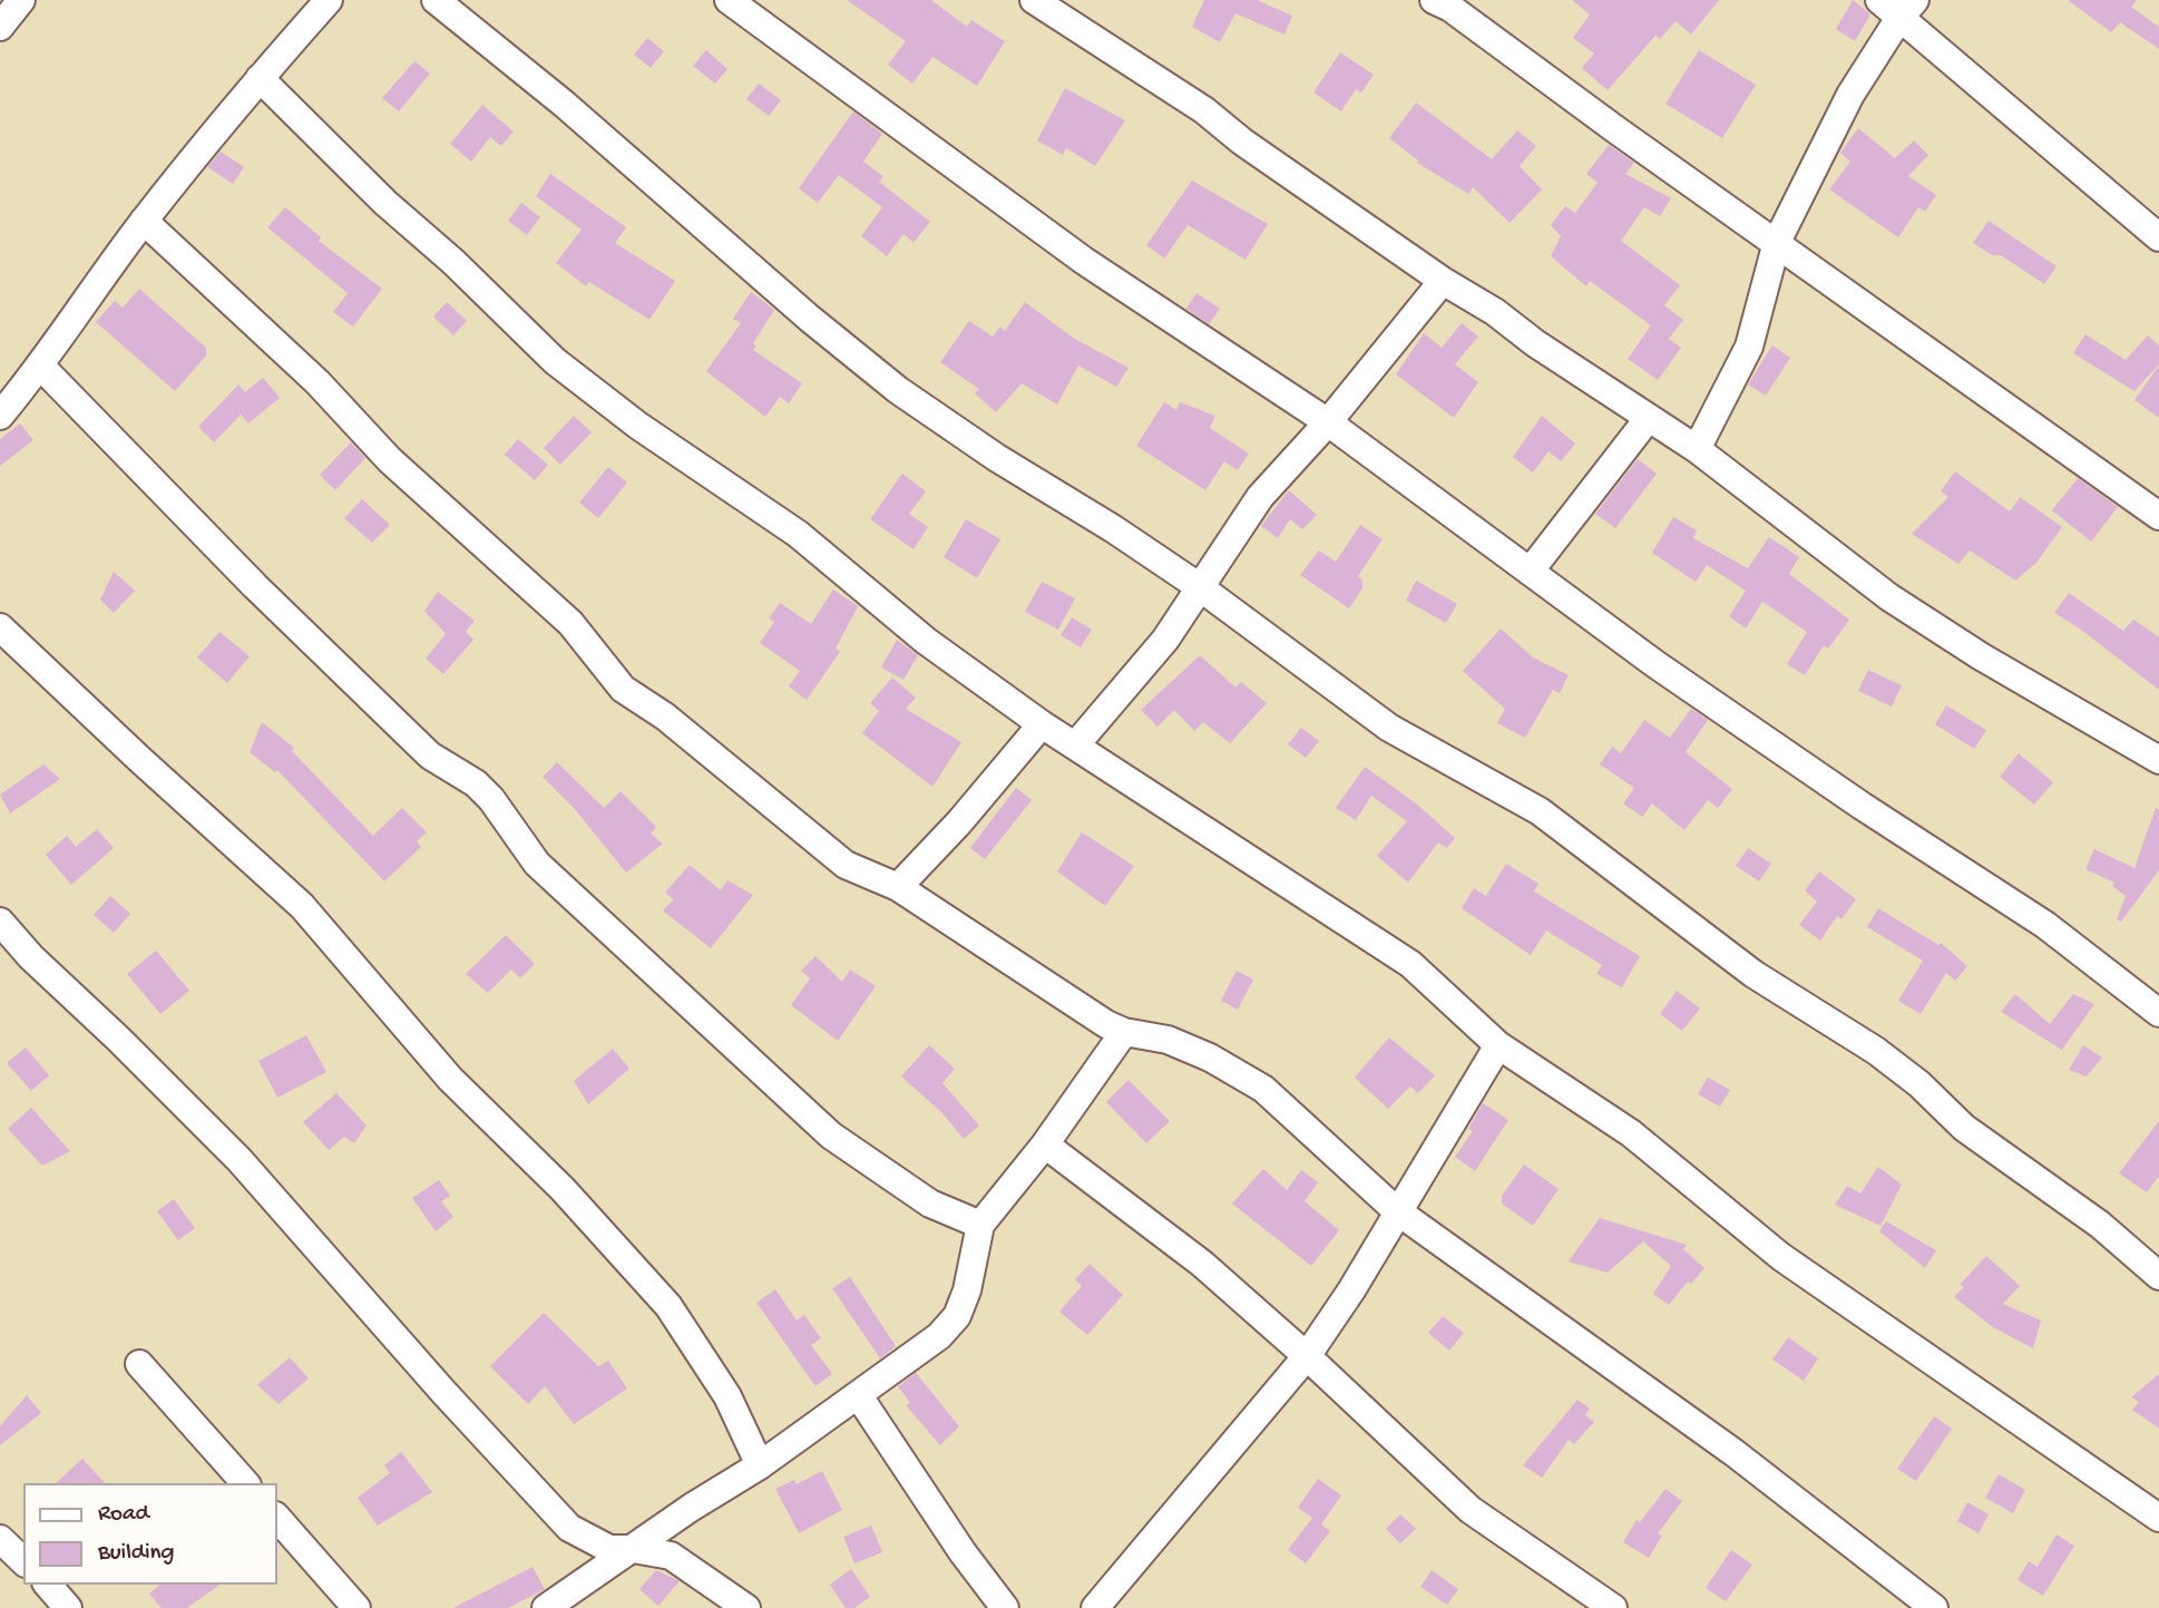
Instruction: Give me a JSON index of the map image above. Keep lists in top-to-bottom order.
{
  "legend": ["Road", "Building"]
}
